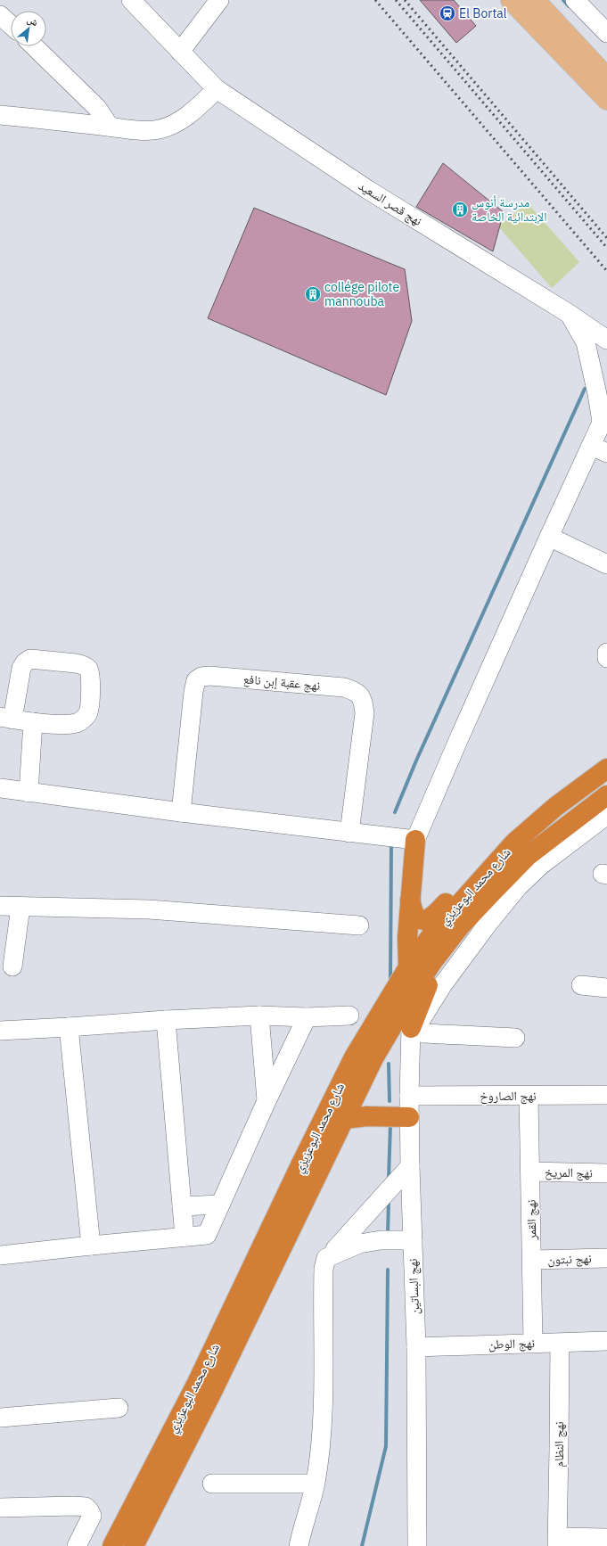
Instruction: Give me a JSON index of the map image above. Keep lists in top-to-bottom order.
{
  "streets": {
    "highway": ["شارع محمد البوعزيزي"],
    "street": [
      "نهج قصر السعيد",
      "نهج عقبة إبن نافع",
      "نهج الصاروخ",
      "نهج المريخ",
      "نهج القمر",
      "نهج نبتون",
      "نهج البساتين",
      "نهج الوطن",
      "نهج النظام"
    ]
  },
  "crossings": [
    ["نهج الصاروخ", "نهج القمر"],
    ["نهج الصاروخ", "نهج البساتين"],
    ["نهج المريخ", "نهج القمر"],
    ["نهج القمر", "نهج نبتون"],
    ["نهج القمر", "نهج الوطن"],
    ["نهج البساتين", "نهج الوطن"],
    ["نهج الوطن", "نهج النظام"]
  ],
  "places": {
    "station": ["El Bortal"],
    "building": ["مدرسة أنوس الإبتدائية الخاصة", "collége pilote mannouba"]
  },
  "north": "top right"
}
